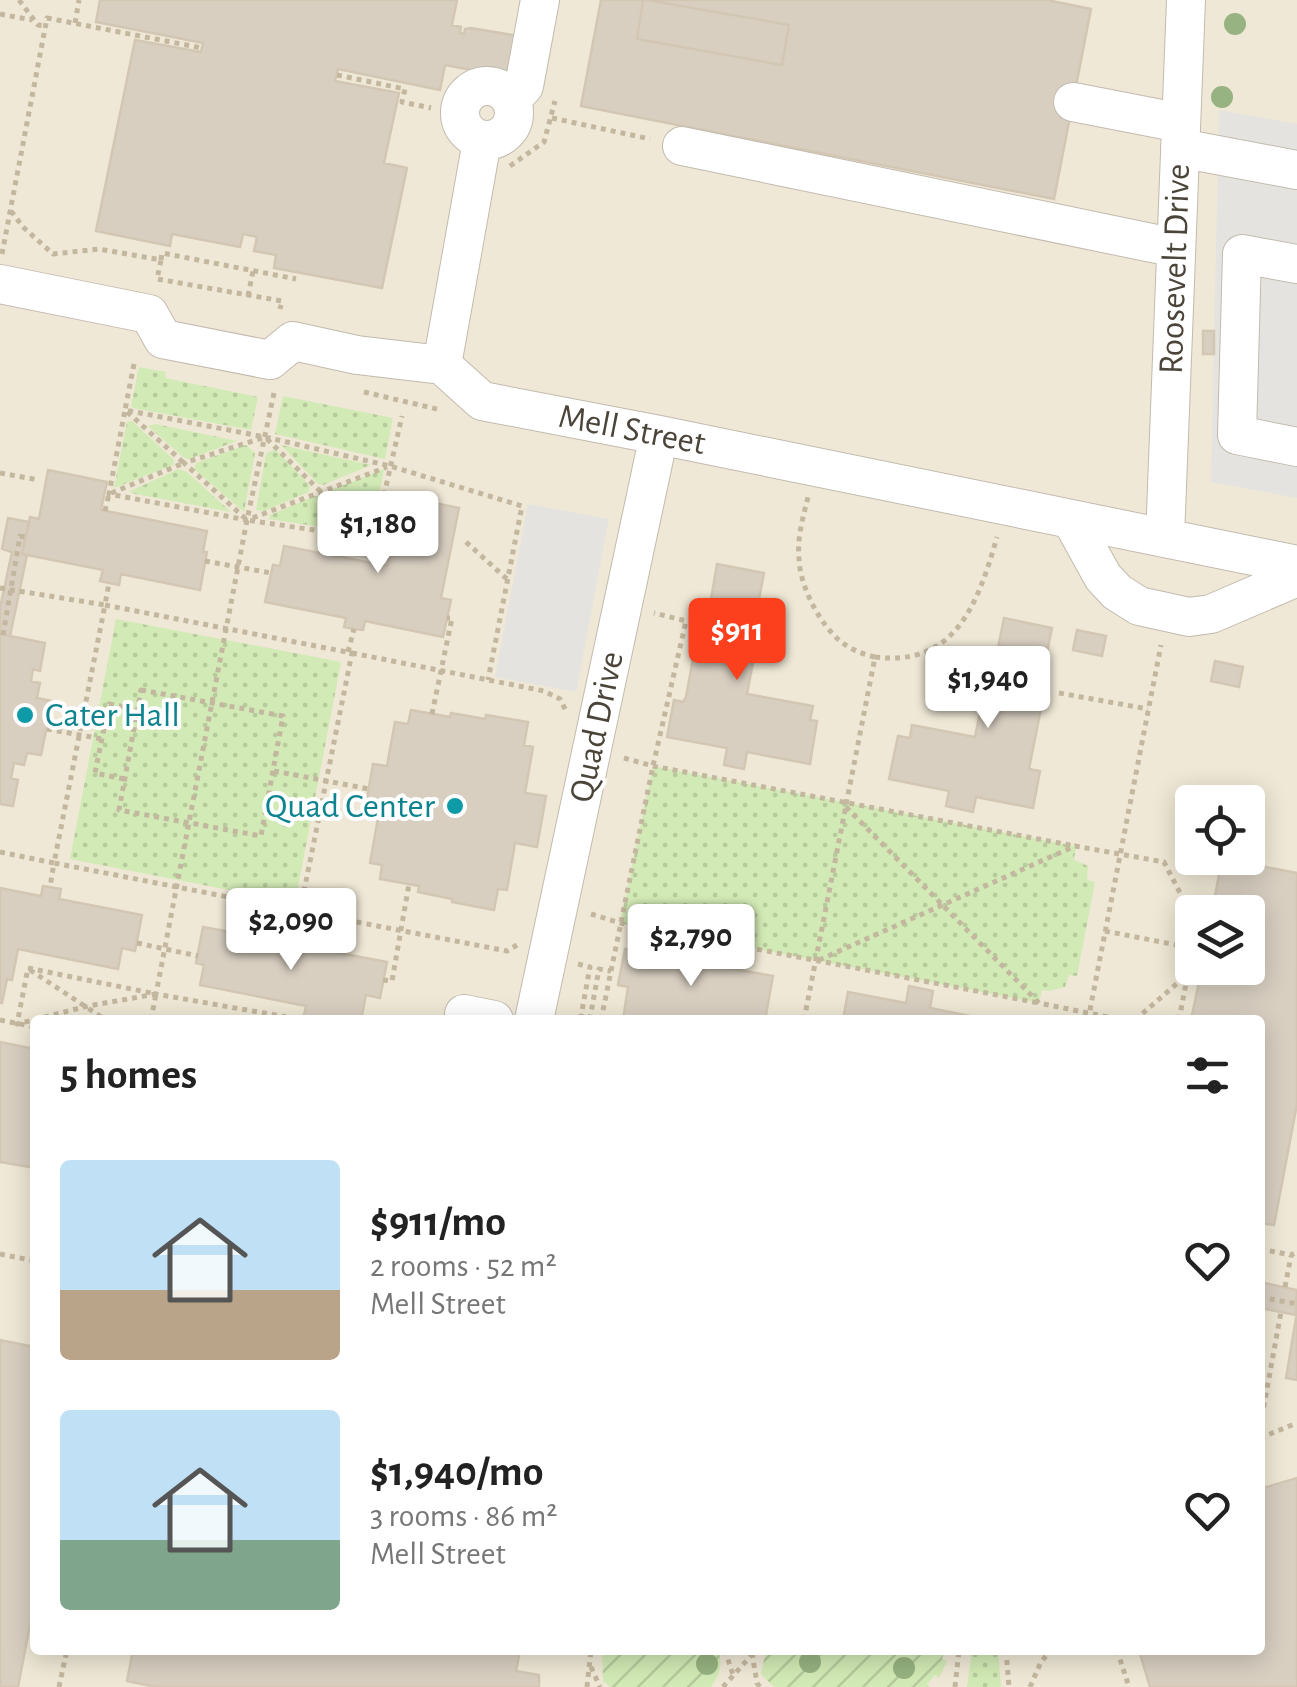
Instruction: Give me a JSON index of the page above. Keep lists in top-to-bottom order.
{
  "streets": {
    "street": ["Roosevelt Drive", "Mell Street", "Quad Drive"]
  },
  "crossings": [
    ["Roosevelt Drive", "Mell Street"],
    ["Mell Street", "Quad Drive"]
  ],
  "places": ["Cater Hall", "Quad Center"],
  "page": {
    "price": [
      "$1,180",
      "$911",
      "$1,940",
      "$2,090",
      "$2,790"
    ],
    "heading": "5 homes",
    "list": [
      {
        "name": "$911/mo",
        "note": "2 rooms · 52 m² · Mell Street"
      },
      {
        "name": "$1,940/mo",
        "note": "3 rooms · 86 m² · Mell Street"
      }
    ]
  }
}
